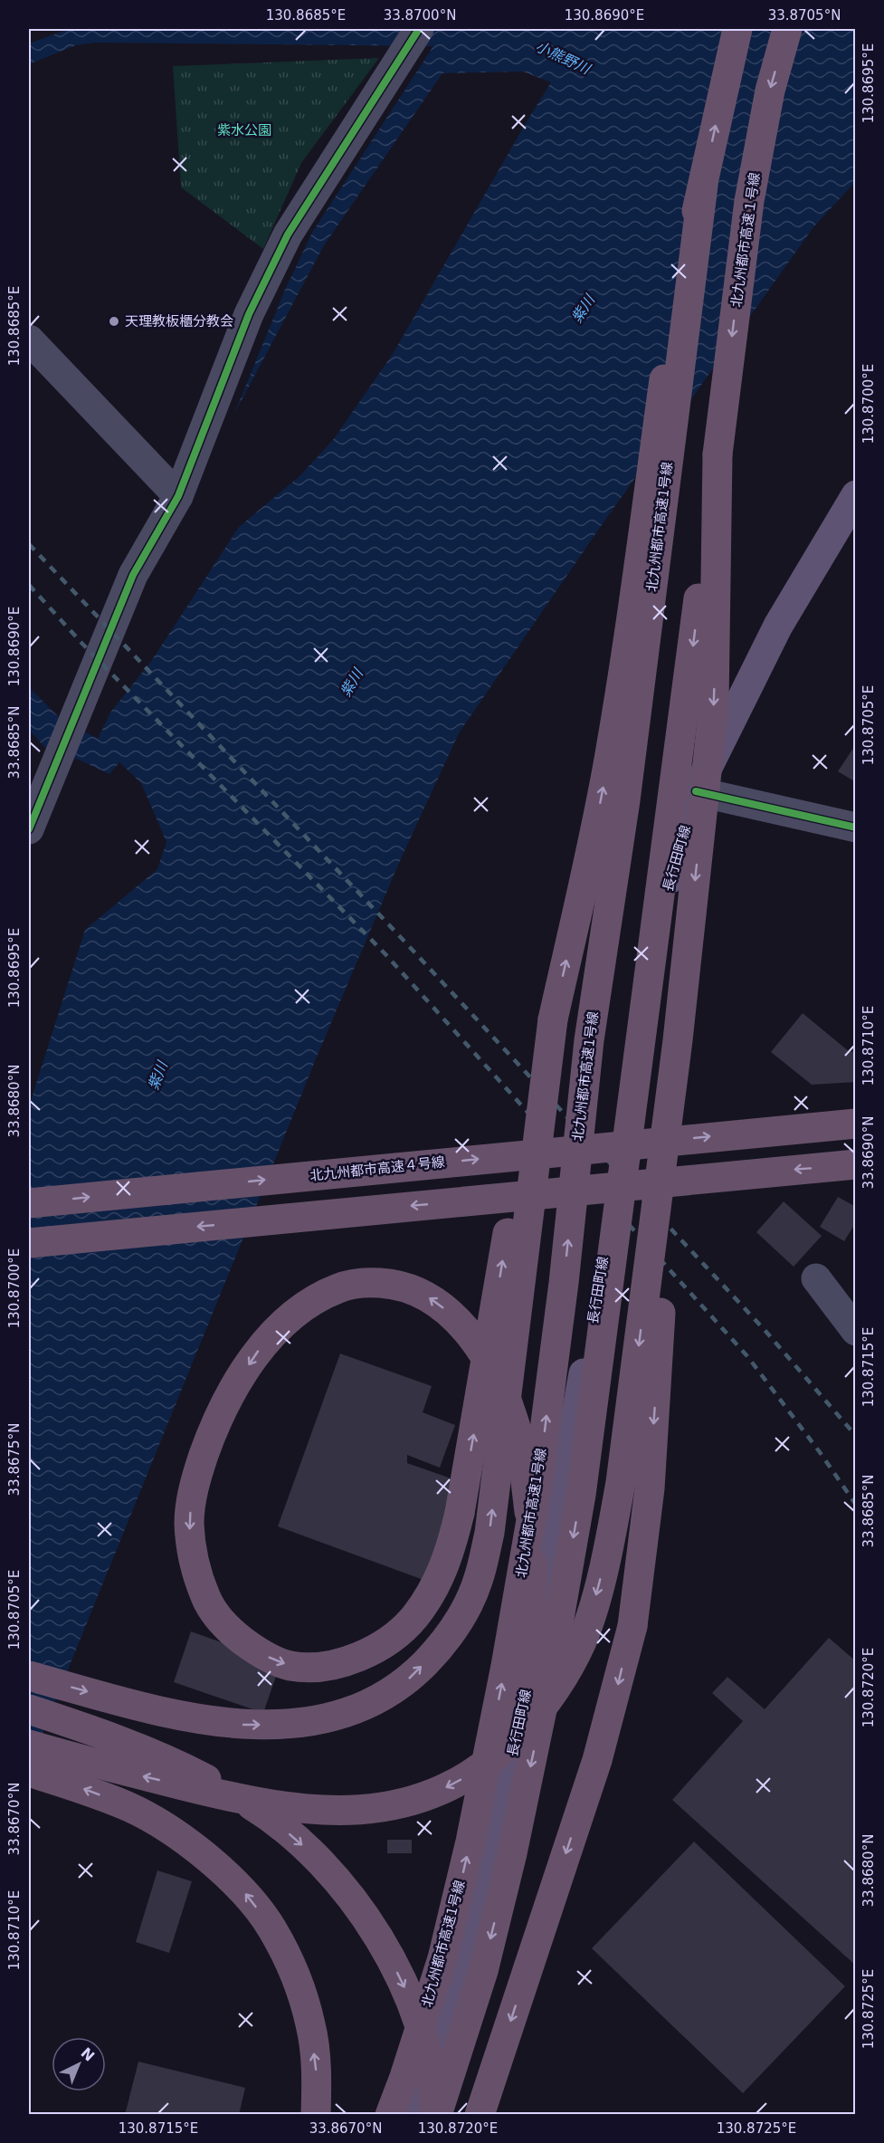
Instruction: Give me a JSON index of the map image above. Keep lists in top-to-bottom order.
{
  "streets": {
    "highway": ["北九州都市高速１号線", "北九州都市高速1号線", "北九州都市高速４号線"],
    "main road": ["長行田町線"]
  },
  "water": ["小熊野川", "紫川"],
  "parks": ["紫水公園"],
  "places": ["天理教板櫃分教会"],
  "north": "top right",
  "coordinates": [
    "130.8685°E",
    "33.8700°N",
    "130.8690°E",
    "33.8705°N",
    "130.8695°E",
    "130.8700°E",
    "130.8705°E",
    "33.8685°N",
    "130.8710°E",
    "33.8680°N",
    "33.8690°N",
    "130.8715°E",
    "33.8675°N",
    "130.8720°E",
    "33.8670°N",
    "130.8725°E"
  ]
}
